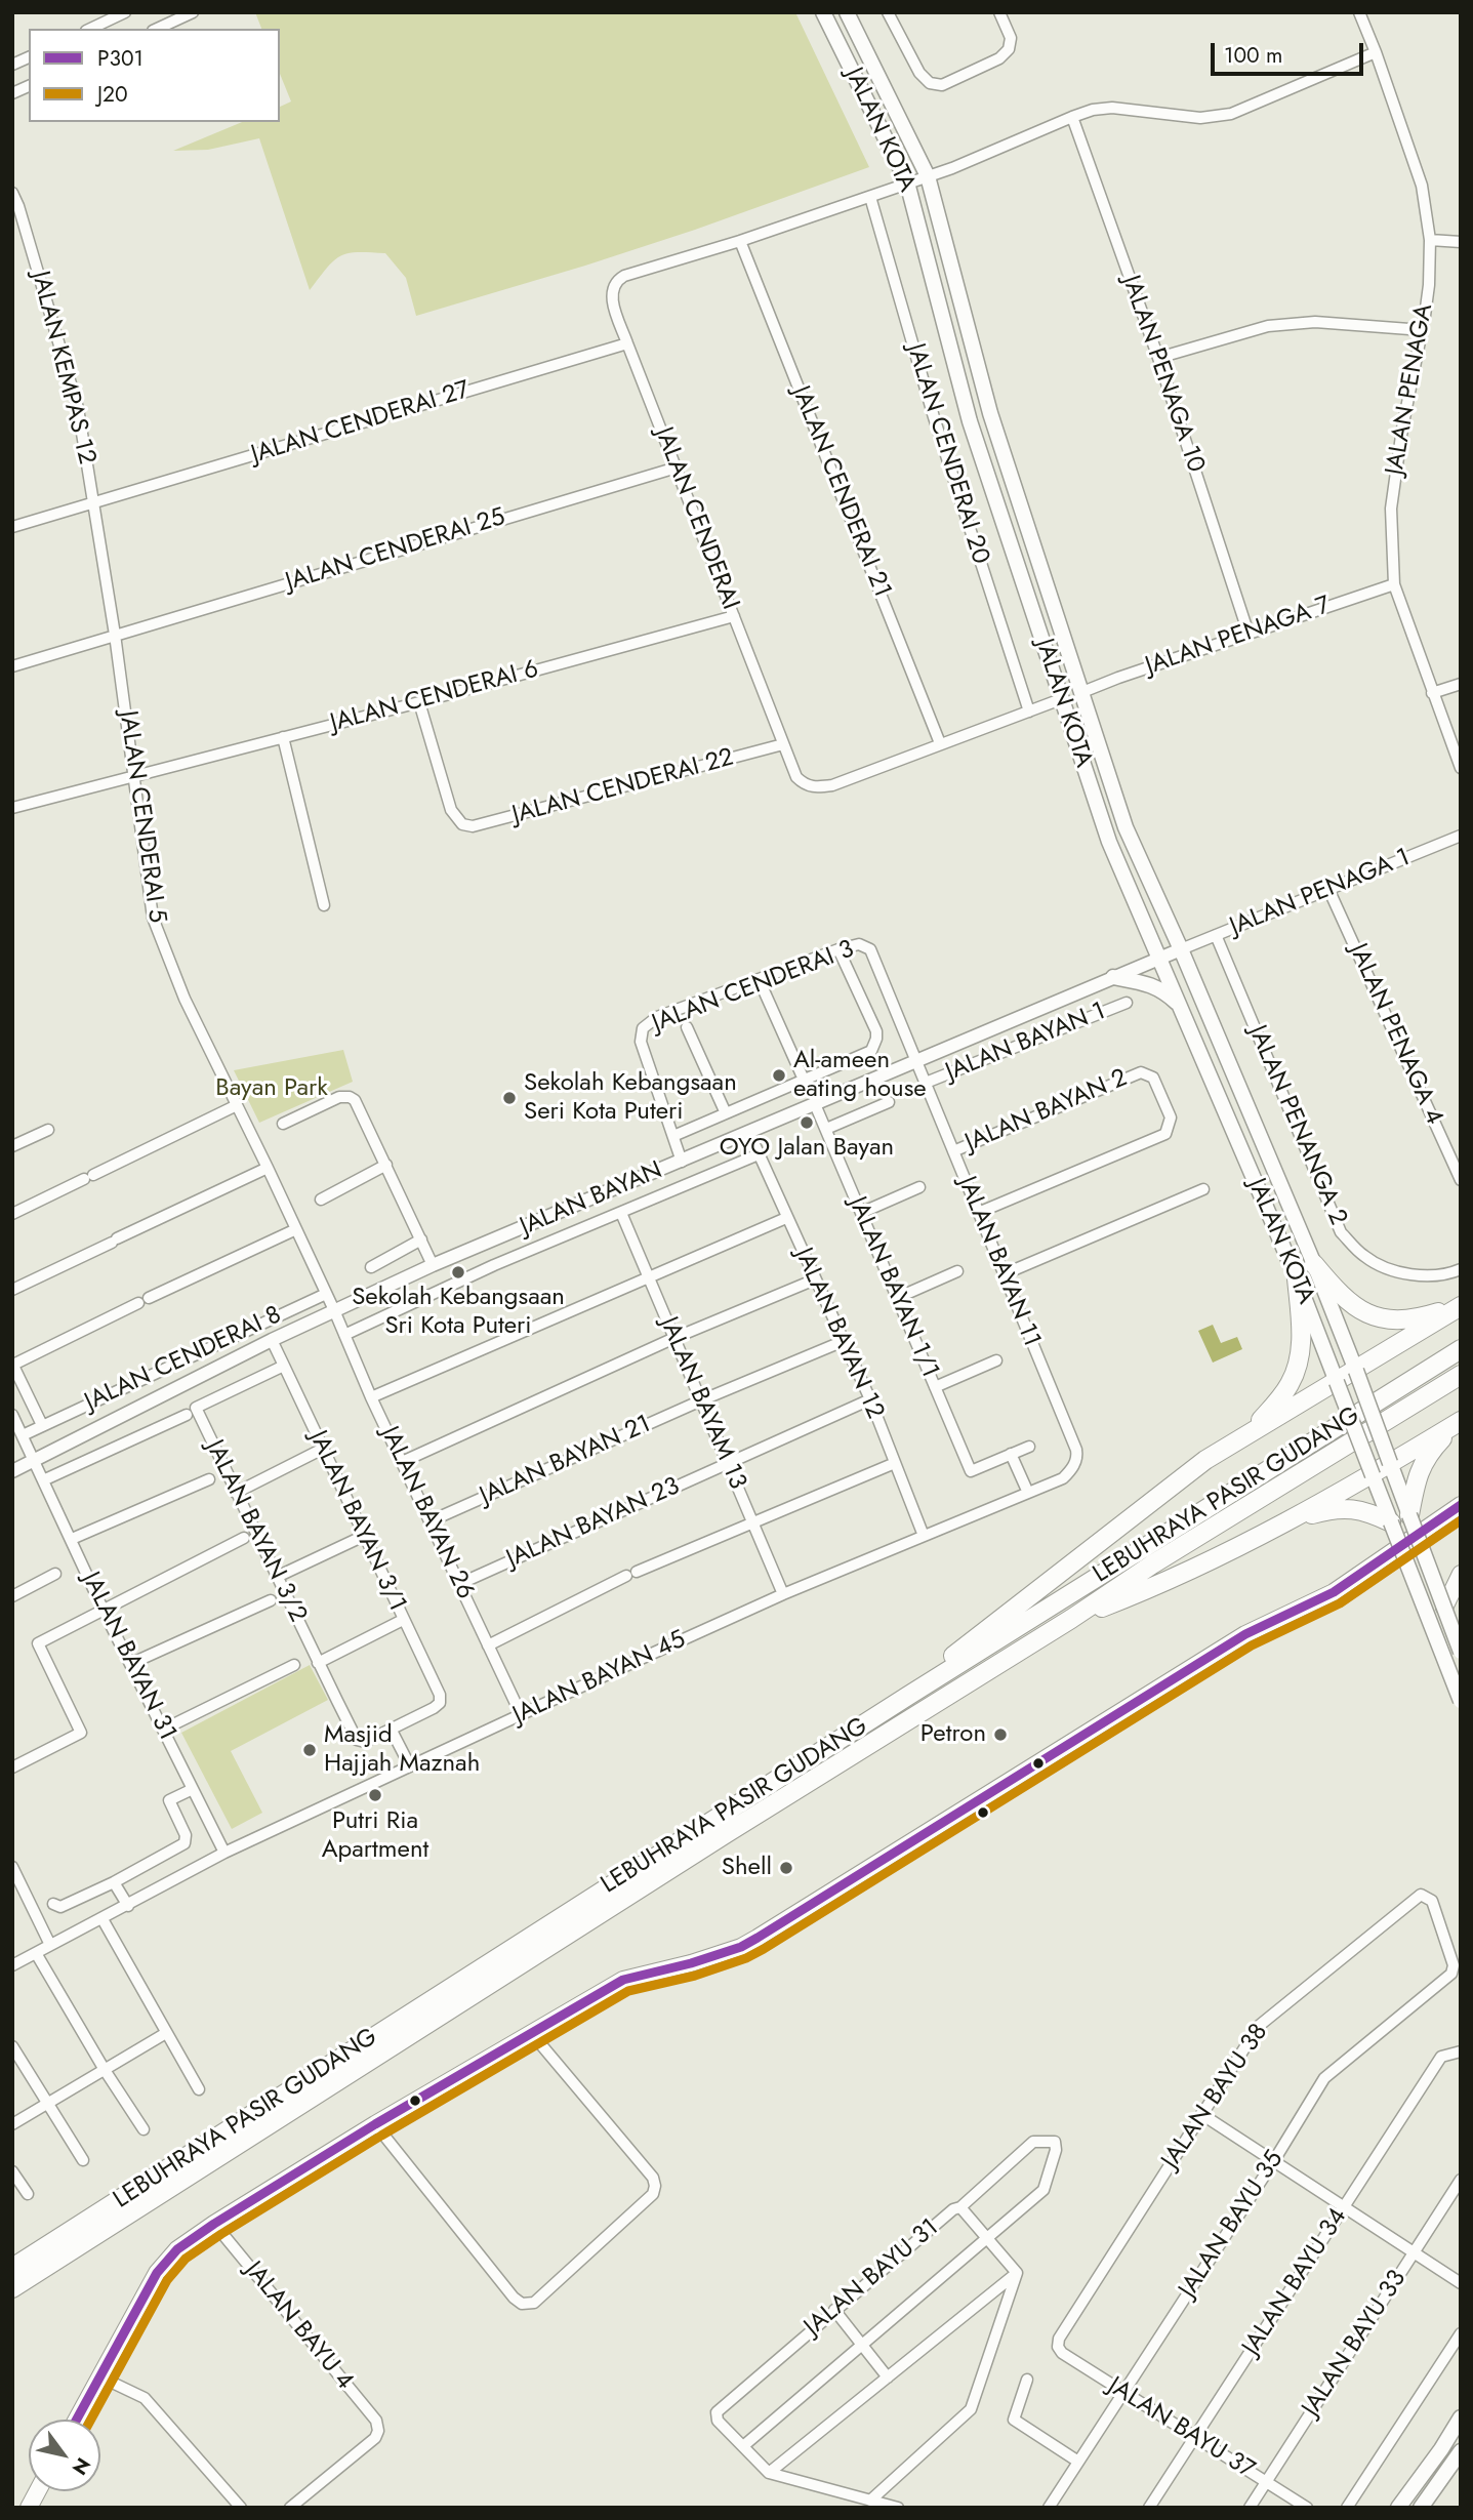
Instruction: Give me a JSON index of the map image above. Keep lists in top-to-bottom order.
{
  "streets": {
    "highway": ["LEBUHRAYA PASIR GUDANG"],
    "main road": ["JALAN KOTA"],
    "street": [
      "JALAN KEMPAS 12",
      "JALAN PENAGA 10",
      "JALAN PENAGA",
      "JALAN CENDERAI 27",
      "JALAN CENDERAI 20",
      "JALAN CENDERAI 21",
      "JALAN CENDERAI",
      "JALAN CENDERAI 25",
      "JALAN PENAGA 7",
      "JALAN CENDERAI 6",
      "JALAN CENDERAI 22",
      "JALAN CENDERAI 5",
      "JALAN PENAGA 1",
      "JALAN CENDERAI 3",
      "JALAN PENAGA 4",
      "JALAN BAYAN 1",
      "JALAN BAYAN 2",
      "JALAN PENANGA 2",
      "JALAN BAYAN",
      "JALAN BAYAN 11",
      "JALAN BAYAN 1/1",
      "JALAN BAYAN 12",
      "JALAN CENDERAI 8",
      "JALAN BAYAM 13",
      "JALAN BAYAN 21",
      "JALAN BAYAN 26",
      "JALAN BAYAN 3/1",
      "JALAN BAYAN 23",
      "JALAN BAYAN 3/2",
      "JALAN BAYAN 31",
      "JALAN BAYAN 45",
      "JALAN BAYU 38",
      "JALAN BAYU 35",
      "JALAN BAYU 31",
      "JALAN BAYU 34",
      "JALAN BAYU 4",
      "JALAN BAYU 33",
      "JALAN BAYU 37"
    ]
  },
  "crossings": [
    ["JALAN KOTA", "JALAN CENDERAI"],
    ["JALAN KOTA", "JALAN PENAGA 7"],
    ["JALAN KOTA", "JALAN PENAGA 1"],
    ["JALAN KOTA", "JALAN BAYAN"],
    ["JALAN KEMPAS 12", "JALAN CENDERAI 27"],
    ["JALAN KEMPAS 12", "JALAN CENDERAI 5"],
    ["JALAN PENAGA 10", "JALAN CENDERAI"],
    ["JALAN PENAGA 10", "JALAN PENAGA 7"],
    ["JALAN PENAGA", "JALAN CENDERAI"],
    ["JALAN PENAGA", "JALAN PENAGA 7"],
    ["JALAN CENDERAI 27", "JALAN CENDERAI"],
    ["JALAN CENDERAI 27", "JALAN CENDERAI 5"],
    ["JALAN CENDERAI 20", "JALAN CENDERAI"],
    ["JALAN CENDERAI 21", "JALAN CENDERAI"],
    ["JALAN CENDERAI", "JALAN CENDERAI 25"],
    ["JALAN CENDERAI", "JALAN CENDERAI 6"],
    ["JALAN CENDERAI", "JALAN CENDERAI 22"],
    ["JALAN CENDERAI 25", "JALAN CENDERAI 5"],
    ["JALAN CENDERAI 6", "JALAN CENDERAI 22"],
    ["JALAN CENDERAI 6", "JALAN CENDERAI 5"],
    ["JALAN CENDERAI 5", "JALAN BAYAN"],
    ["JALAN CENDERAI 5", "JALAN CENDERAI 8"],
    ["JALAN CENDERAI 5", "JALAN BAYAN 26"],
    ["JALAN PENAGA 1", "JALAN PENAGA 4"],
    ["JALAN PENAGA 1", "JALAN PENANGA 2"],
    ["JALAN PENAGA 1", "JALAN BAYAN"],
    ["JALAN CENDERAI 3", "JALAN BAYAN"],
    ["JALAN CENDERAI 3", "JALAN BAYAN 11"],
    ["JALAN BAYAN 1", "JALAN BAYAN 11"],
    ["JALAN BAYAN 2", "JALAN BAYAN 11"],
    ["JALAN BAYAN", "JALAN BAYAN 11"],
    ["JALAN BAYAN", "JALAN BAYAN 1/1"],
    ["JALAN BAYAN", "JALAN BAYAN 12"],
    ["JALAN BAYAN", "JALAN BAYAN 26"],
    ["JALAN BAYAN", "JALAN BAYAN 3/1"],
    ["JALAN BAYAN", "JALAN BAYAN 31"],
    ["JALAN BAYAN 11", "JALAN BAYAN 45"],
    ["JALAN BAYAN 12", "JALAN BAYAN 21"],
    ["JALAN BAYAN 12", "JALAN BAYAN 23"],
    ["JALAN BAYAN 12", "JALAN BAYAN 45"],
    ["JALAN CENDERAI 8", "JALAN BAYAN 31"],
    ["JALAN BAYAM 13", "JALAN BAYAN 21"],
    ["JALAN BAYAM 13", "JALAN BAYAN 23"],
    ["JALAN BAYAM 13", "JALAN BAYAN 45"],
    ["JALAN BAYAN 21", "JALAN BAYAN 26"],
    ["JALAN BAYAN 26", "JALAN BAYAN 23"],
    ["JALAN BAYAN 26", "JALAN BAYAN 45"],
    ["JALAN BAYAN 3/1", "JALAN BAYAN 3/2"],
    ["JALAN BAYAN 31", "JALAN BAYAN 45"],
    ["JALAN BAYU 38", "JALAN BAYU 35"],
    ["JALAN BAYU 38", "JALAN BAYU 37"],
    ["JALAN BAYU 35", "JALAN BAYU 37"],
    ["JALAN BAYU 34", "JALAN BAYU 37"],
    ["JALAN BAYU 33", "JALAN BAYU 37"]
  ],
  "parks": ["Bayan Park"],
  "places": [
    "Al-ameen eating house",
    "Sekolah Kebangsaan Seri Kota Puteri",
    "OYO Jalan Bayan",
    "Sekolah Kebangsaan Sri Kota Puteri",
    "Petron",
    "Masjid Hajjah Maznah",
    "Putri Ria Apartment",
    "Shell"
  ],
  "lines": ["transit line P301", "transit line J20"],
  "legend": ["P301", "J20"],
  "scale_bar": "100 m",
  "north": "bottom right"
}
